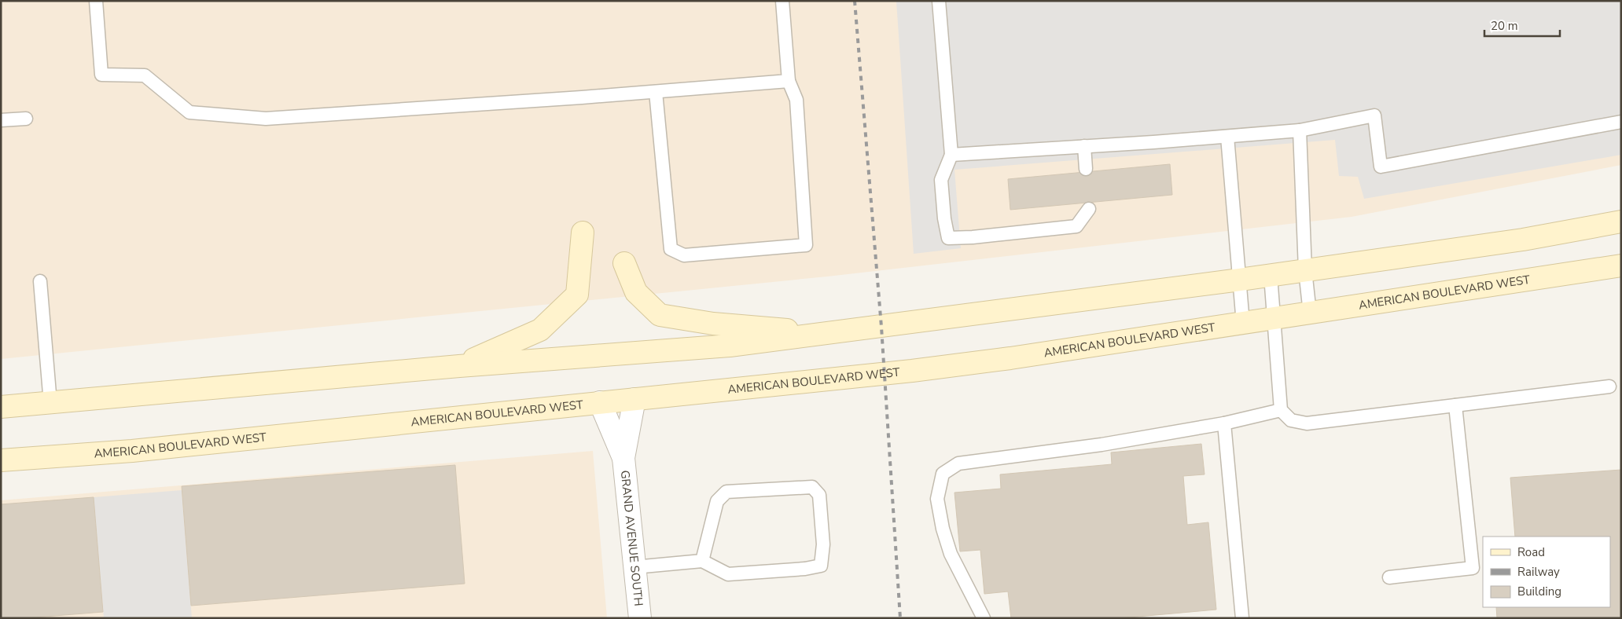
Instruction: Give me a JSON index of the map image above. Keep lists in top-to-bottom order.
{
  "streets": {
    "main road": ["AMERICAN BOULEVARD WEST"],
    "street": ["GRAND AVENUE SOUTH"]
  },
  "crossings": [
    ["AMERICAN BOULEVARD WEST", "GRAND AVENUE SOUTH"]
  ],
  "legend": ["Road", "Railway", "Building"],
  "scale_bar": "20 m"
}
